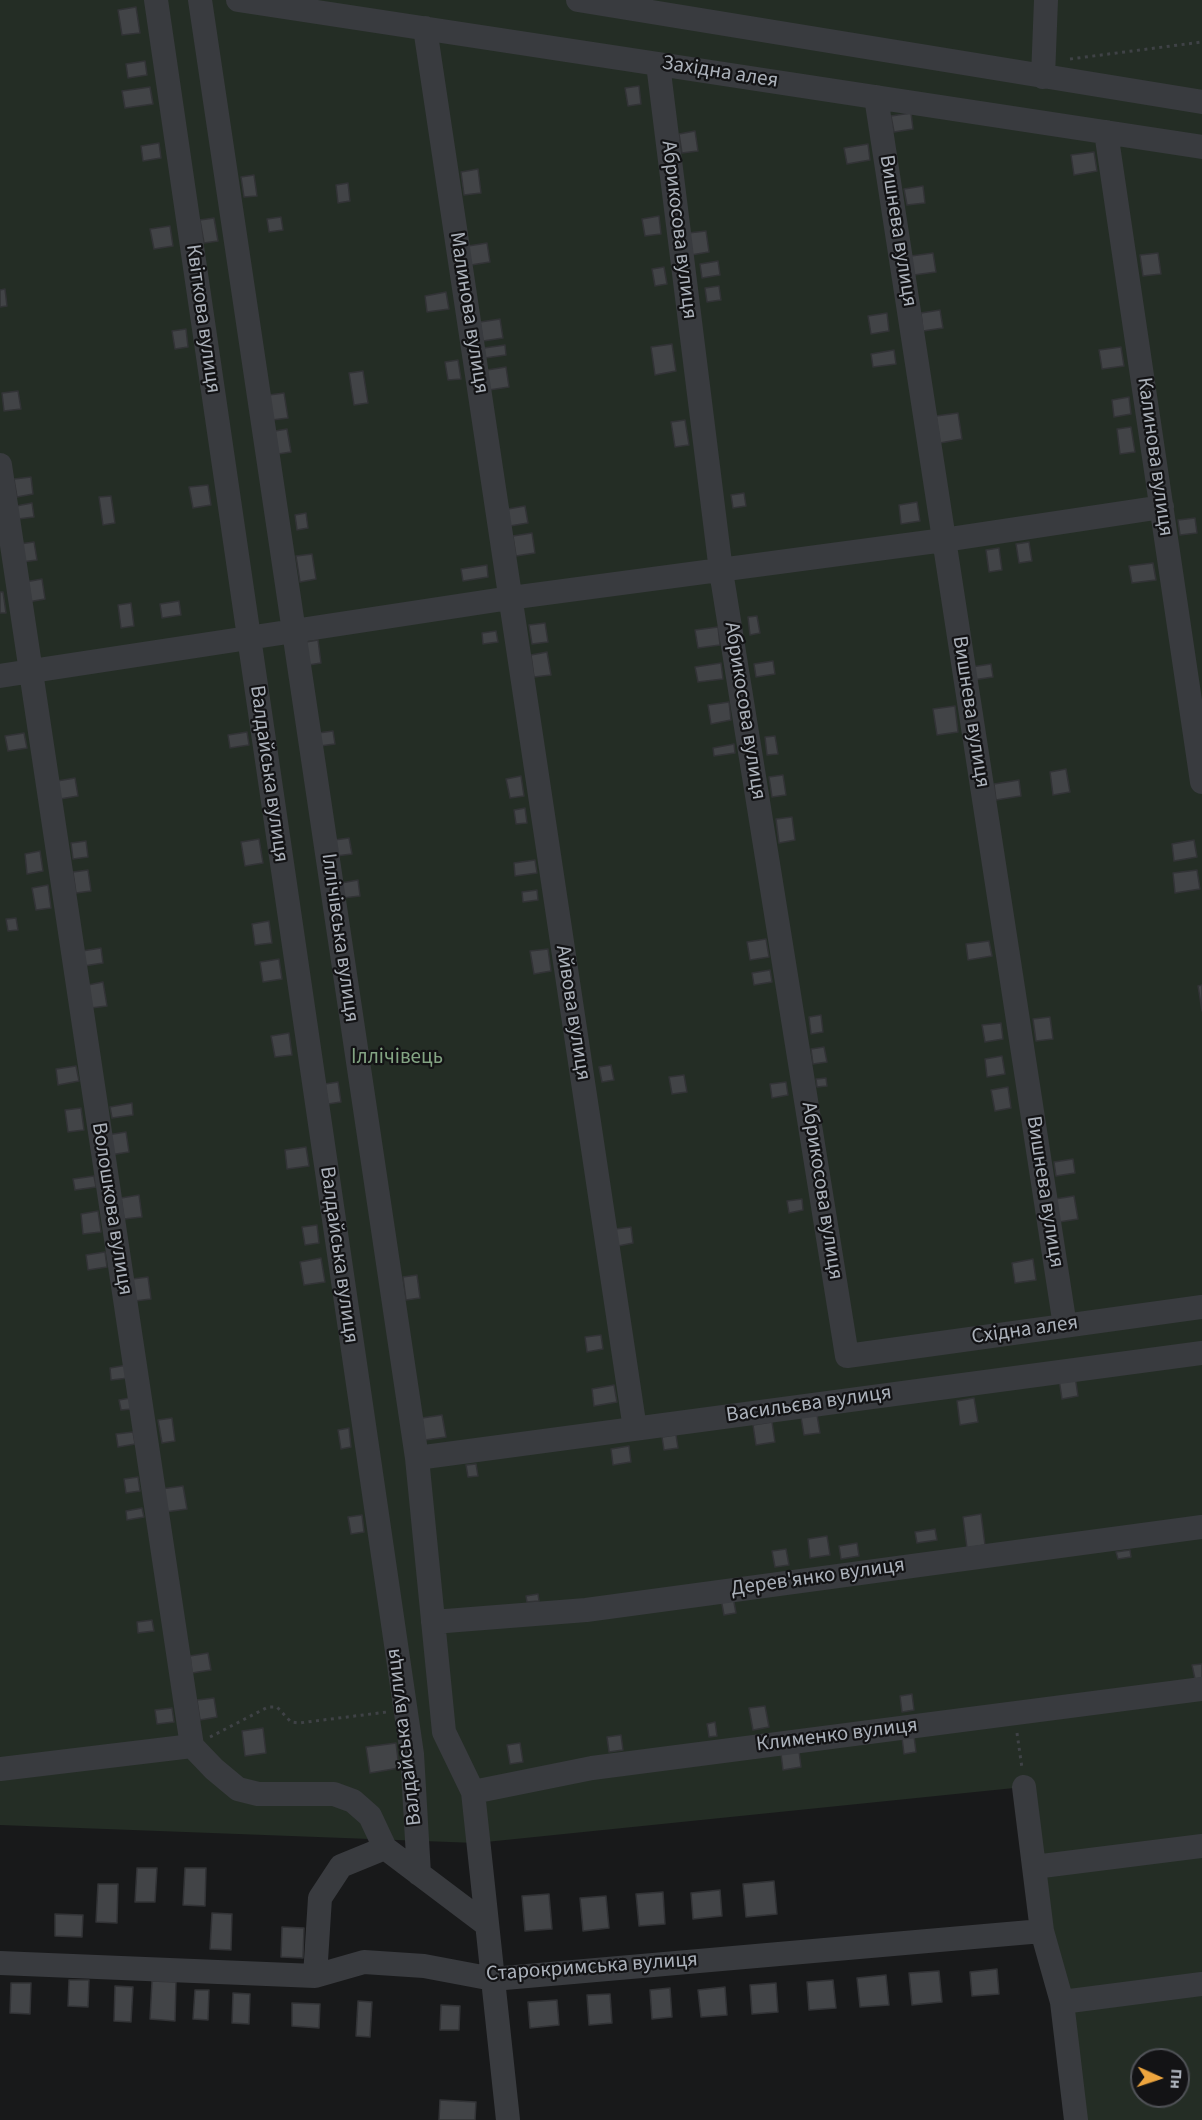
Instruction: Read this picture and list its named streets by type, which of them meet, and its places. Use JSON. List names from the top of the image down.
{
  "streets": {
    "street": [
      "Західна алея",
      "Абрикосова вулиця",
      "Вишнева вулиця",
      "Малинова вулиця",
      "Квіткова вулиця",
      "Калинова вулиця",
      "Валдайська вулиця",
      "Іллічівська вулиця",
      "Айвова вулиця",
      "Волошкова вулиця",
      "Східна алея",
      "Васильєва вулиця",
      "Дерев'янко вулиця",
      "Клименко вулиця",
      "Старокримська вулиця"
    ]
  },
  "crossings": [
    ["Західна алея", "Абрикосова вулиця"],
    ["Західна алея", "Вишнева вулиця"],
    ["Західна алея", "Малинова вулиця"],
    ["Західна алея", "Калинова вулиця"],
    ["Абрикосова вулиця", "Східна алея"],
    ["Вишнева вулиця", "Східна алея"],
    ["Малинова вулиця", "Айвова вулиця"],
    ["Квіткова вулиця", "Валдайська вулиця"],
    ["Іллічівська вулиця", "Васильєва вулиця"],
    ["Іллічівська вулиця", "Дерев'янко вулиця"],
    ["Іллічівська вулиця", "Клименко вулиця"],
    ["Іллічівська вулиця", "Старокримська вулиця"],
    ["Айвова вулиця", "Васильєва вулиця"]
  ],
  "parks": ["Іллічівець"],
  "north": "right"
}
